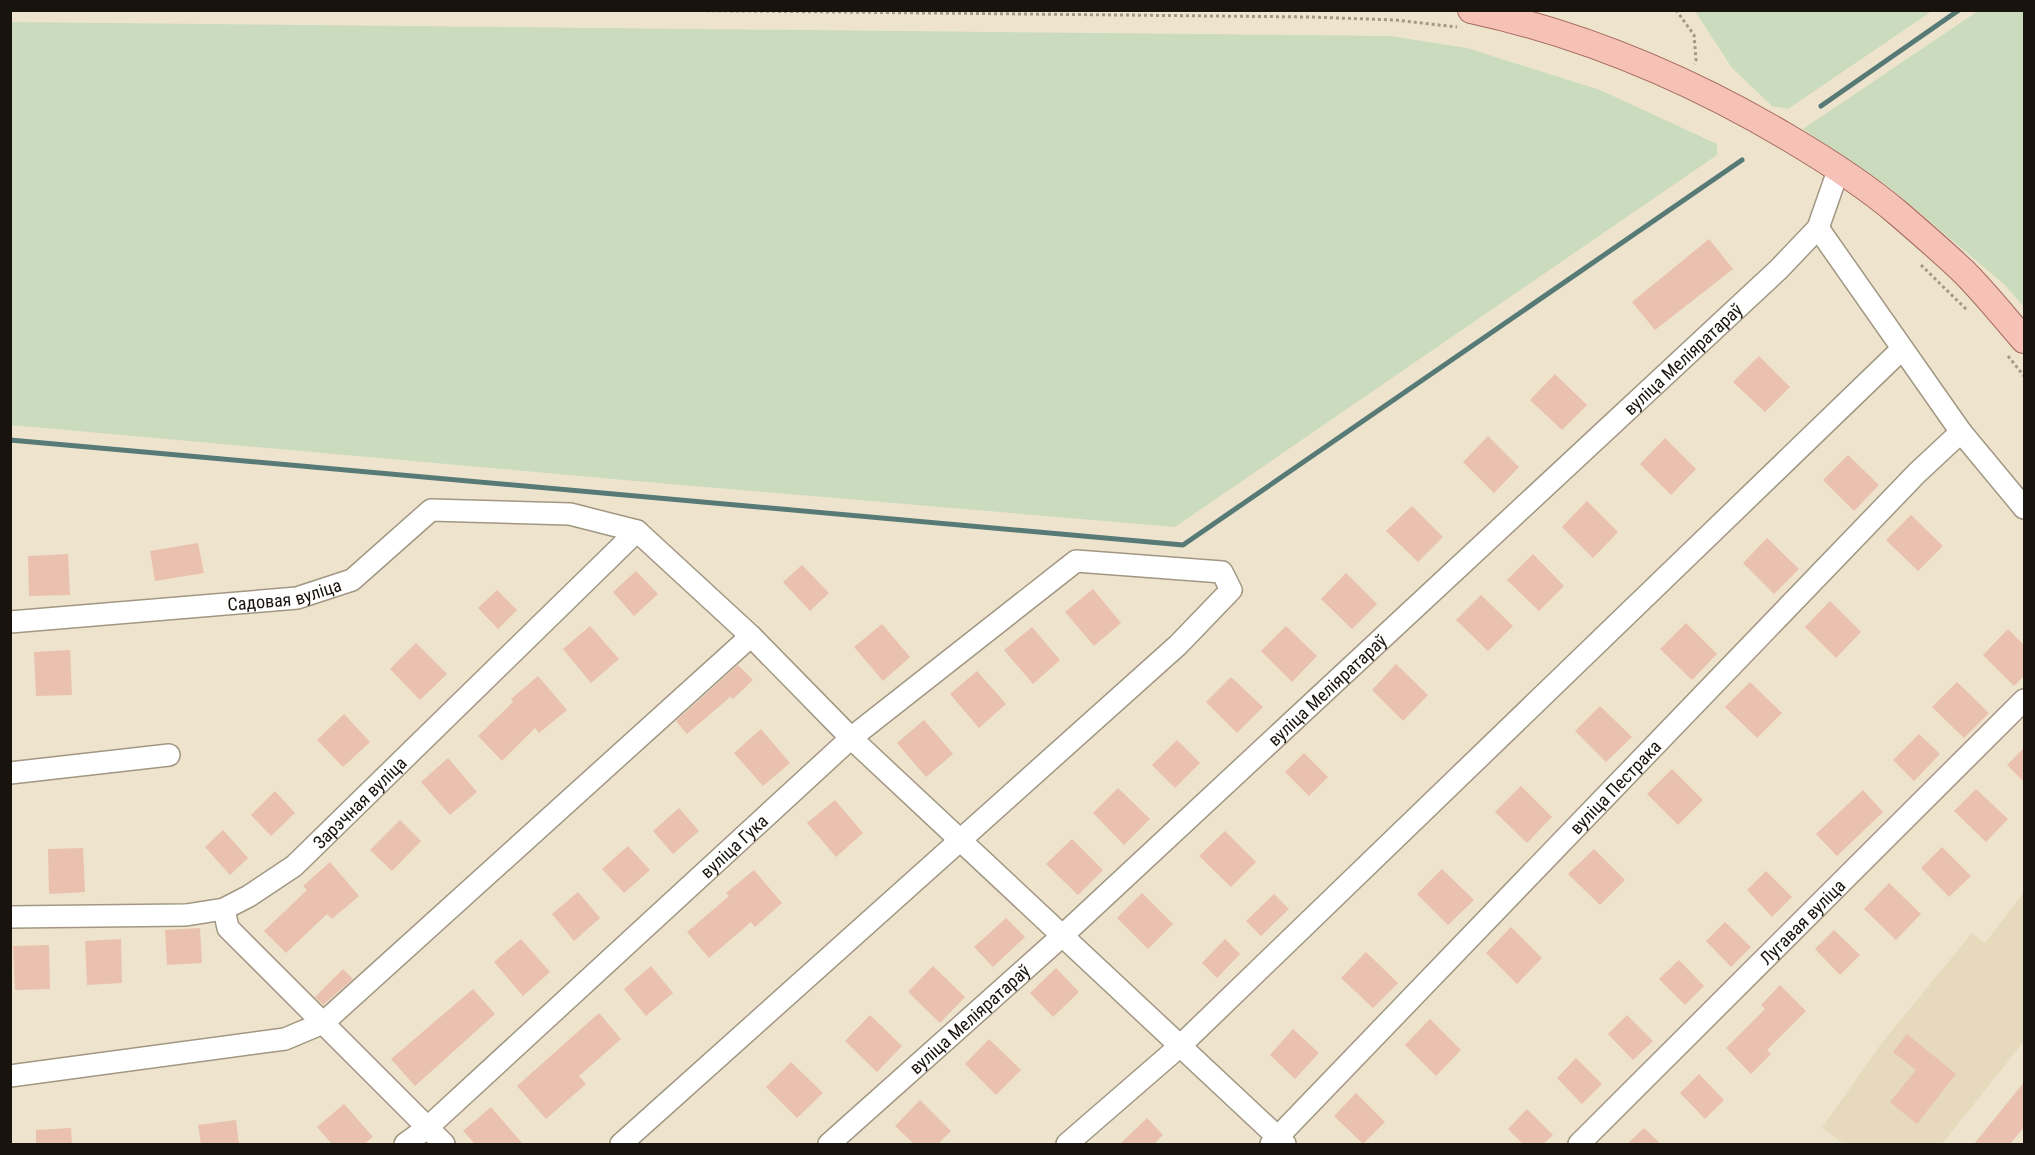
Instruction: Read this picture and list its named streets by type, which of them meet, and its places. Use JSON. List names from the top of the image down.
{
  "streets": {
    "street": [
      "вуліца Меліяратараў",
      "Садовая вуліца",
      "вуліца Пестрака",
      "Зарэчная вуліца",
      "вуліца Гука",
      "Лугавая вуліца"
    ]
  },
  "crossings": [
    ["Садовая вуліца", "Зарэчная вуліца"]
  ]
}
